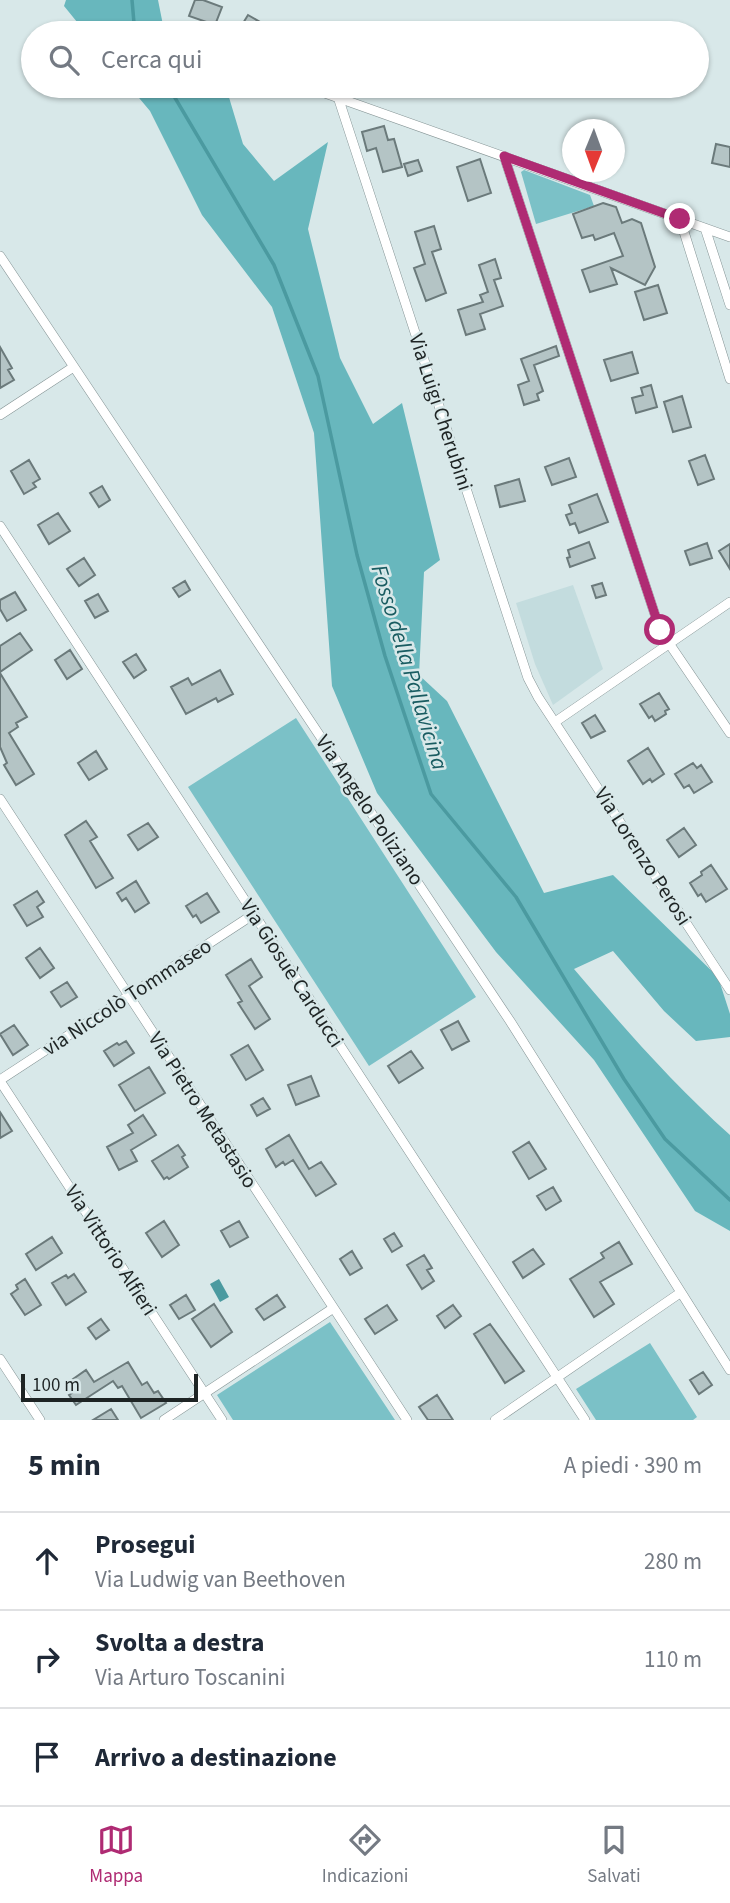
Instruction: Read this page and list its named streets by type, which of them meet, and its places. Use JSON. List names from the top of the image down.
{
  "streets": {
    "street": [
      "Via Luigi Cherubini",
      "Via Angelo Poliziano",
      "Via Lorenzo Perosi",
      "Via Giosuè Carducci",
      "via Niccolò Tommaseo",
      "Via Pietro Metastasio",
      "Via Vittorio Alfieri"
    ]
  },
  "crossings": [
    ["Via Luigi Cherubini", "Via Lorenzo Perosi"],
    ["Via Giosuè Carducci", "via Niccolò Tommaseo"],
    ["via Niccolò Tommaseo", "Via Pietro Metastasio"],
    ["via Niccolò Tommaseo", "Via Vittorio Alfieri"]
  ],
  "water": ["Fosso della Pallavicina"],
  "scale_bar": "100 m",
  "north": "bottom",
  "page": {
    "search": "Cerca qui",
    "scale": "100 m",
    "heading": ["5 min", "A piedi · 390 m"],
    "list": [
      ["Prosegui", "Via Ludwig van Beethoven", "280 m"],
      ["Svolta a destra", "Via Arturo Toscanini", "110 m"],
      "Arrivo a destinazione"
    ],
    "nav": ["Mappa", "Indicazioni", "Salvati"]
  }
}
